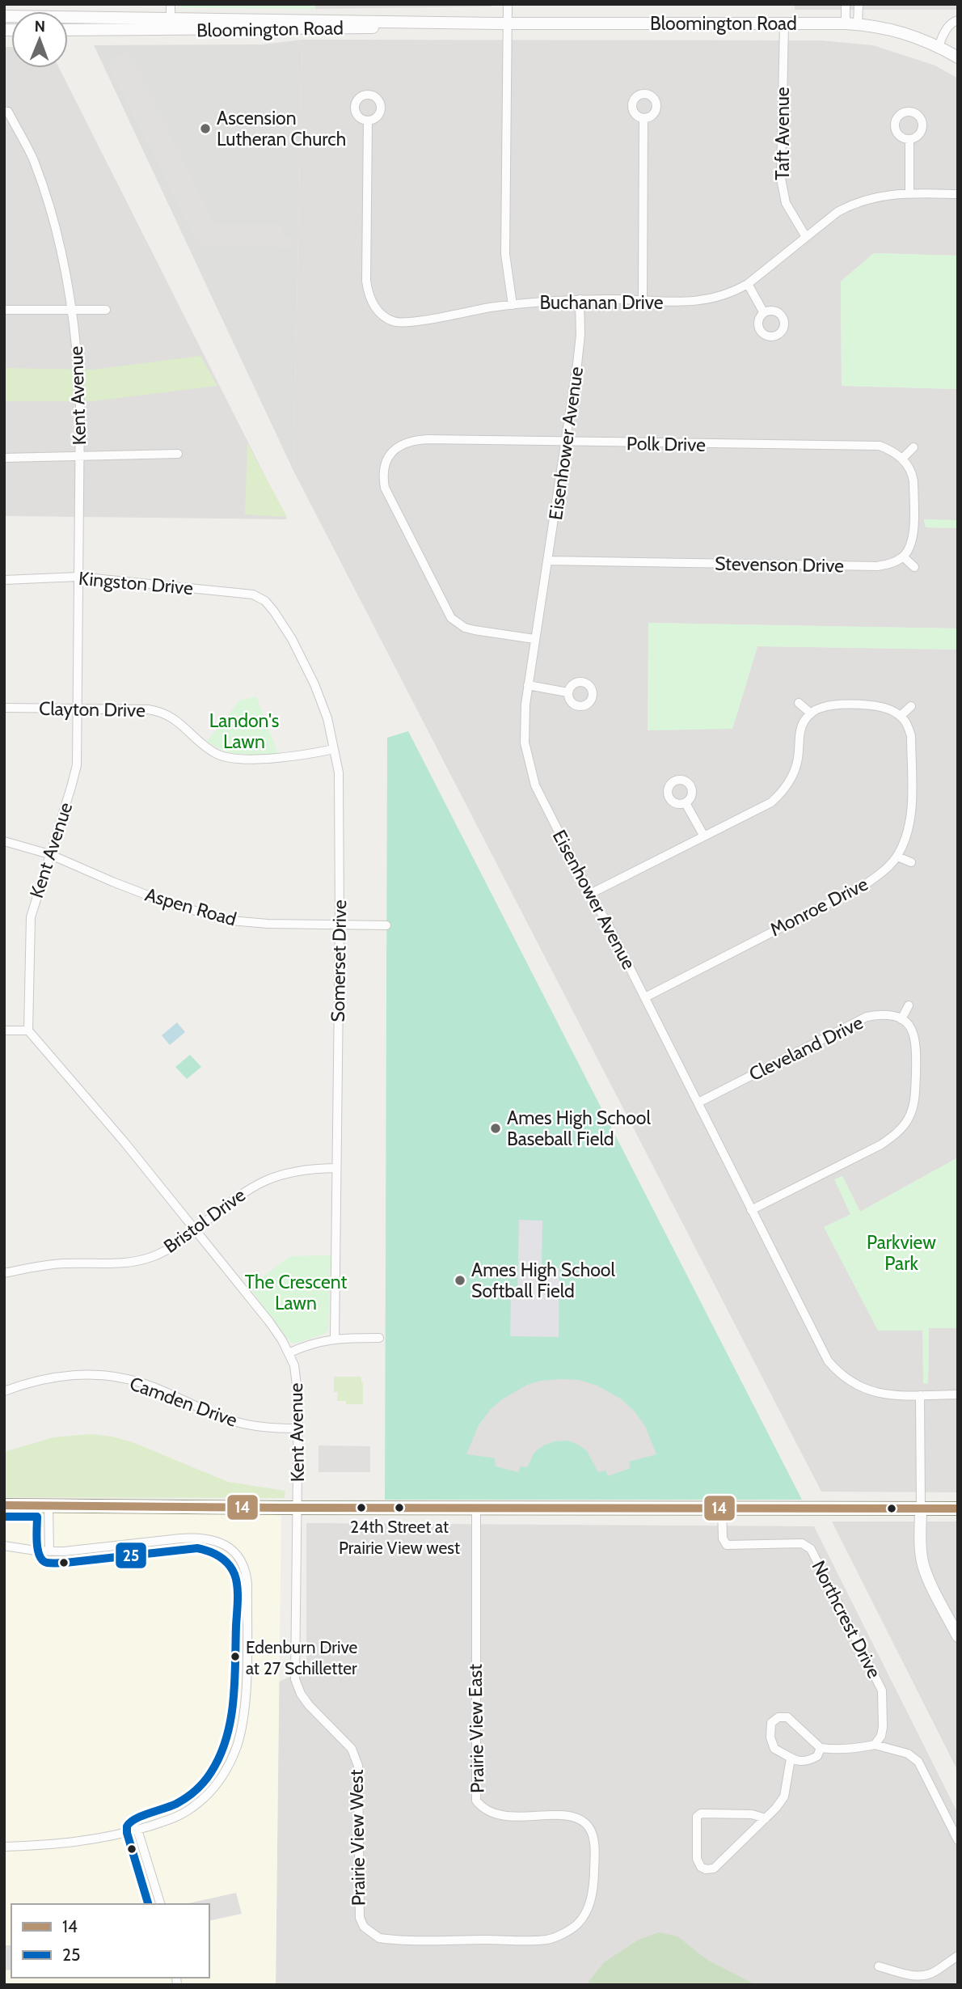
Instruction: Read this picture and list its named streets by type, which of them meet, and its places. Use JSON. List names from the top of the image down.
{
  "streets": {
    "street": [
      "Bloomington Road",
      "Taft Avenue",
      "Buchanan Drive",
      "Kent Avenue",
      "Eisenhower Avenue",
      "Polk Drive",
      "Stevenson Drive",
      "Kingston Drive",
      "Clayton Drive",
      "Aspen Road",
      "Monroe Drive",
      "Somerset Drive",
      "Cleveland Drive",
      "Bristol Drive",
      "Camden Drive",
      "Northcrest Drive",
      "Prairie View East",
      "Prairie View West"
    ]
  },
  "crossings": [
    ["Bloomington Road", "Taft Avenue"],
    ["Taft Avenue", "Buchanan Drive"],
    ["Buchanan Drive", "Eisenhower Avenue"],
    ["Kent Avenue", "Kingston Drive"],
    ["Kent Avenue", "Clayton Drive"],
    ["Kent Avenue", "Aspen Road"],
    ["Kent Avenue", "Bristol Drive"],
    ["Kent Avenue", "Camden Drive"],
    ["Kent Avenue", "Prairie View West"],
    ["Eisenhower Avenue", "Polk Drive"],
    ["Eisenhower Avenue", "Stevenson Drive"],
    ["Eisenhower Avenue", "Monroe Drive"],
    ["Eisenhower Avenue", "Cleveland Drive"],
    ["Kingston Drive", "Somerset Drive"],
    ["Clayton Drive", "Somerset Drive"],
    ["Aspen Road", "Somerset Drive"],
    ["Somerset Drive", "Bristol Drive"],
    ["Prairie View East", "Prairie View West"]
  ],
  "parks": ["Landon's Lawn", "Parkview Park", "The Crescent Lawn"],
  "places": [
    "Ascension Lutheran Church",
    "Ames High School Baseball Field",
    "Ames High School Softball Field",
    "24th Street at Prairie View west",
    "Edenburn Drive at 27 Schilletter"
  ],
  "lines": ["transit line 14", "transit line 25"],
  "legend": ["14", "25"],
  "north": "top"
}
